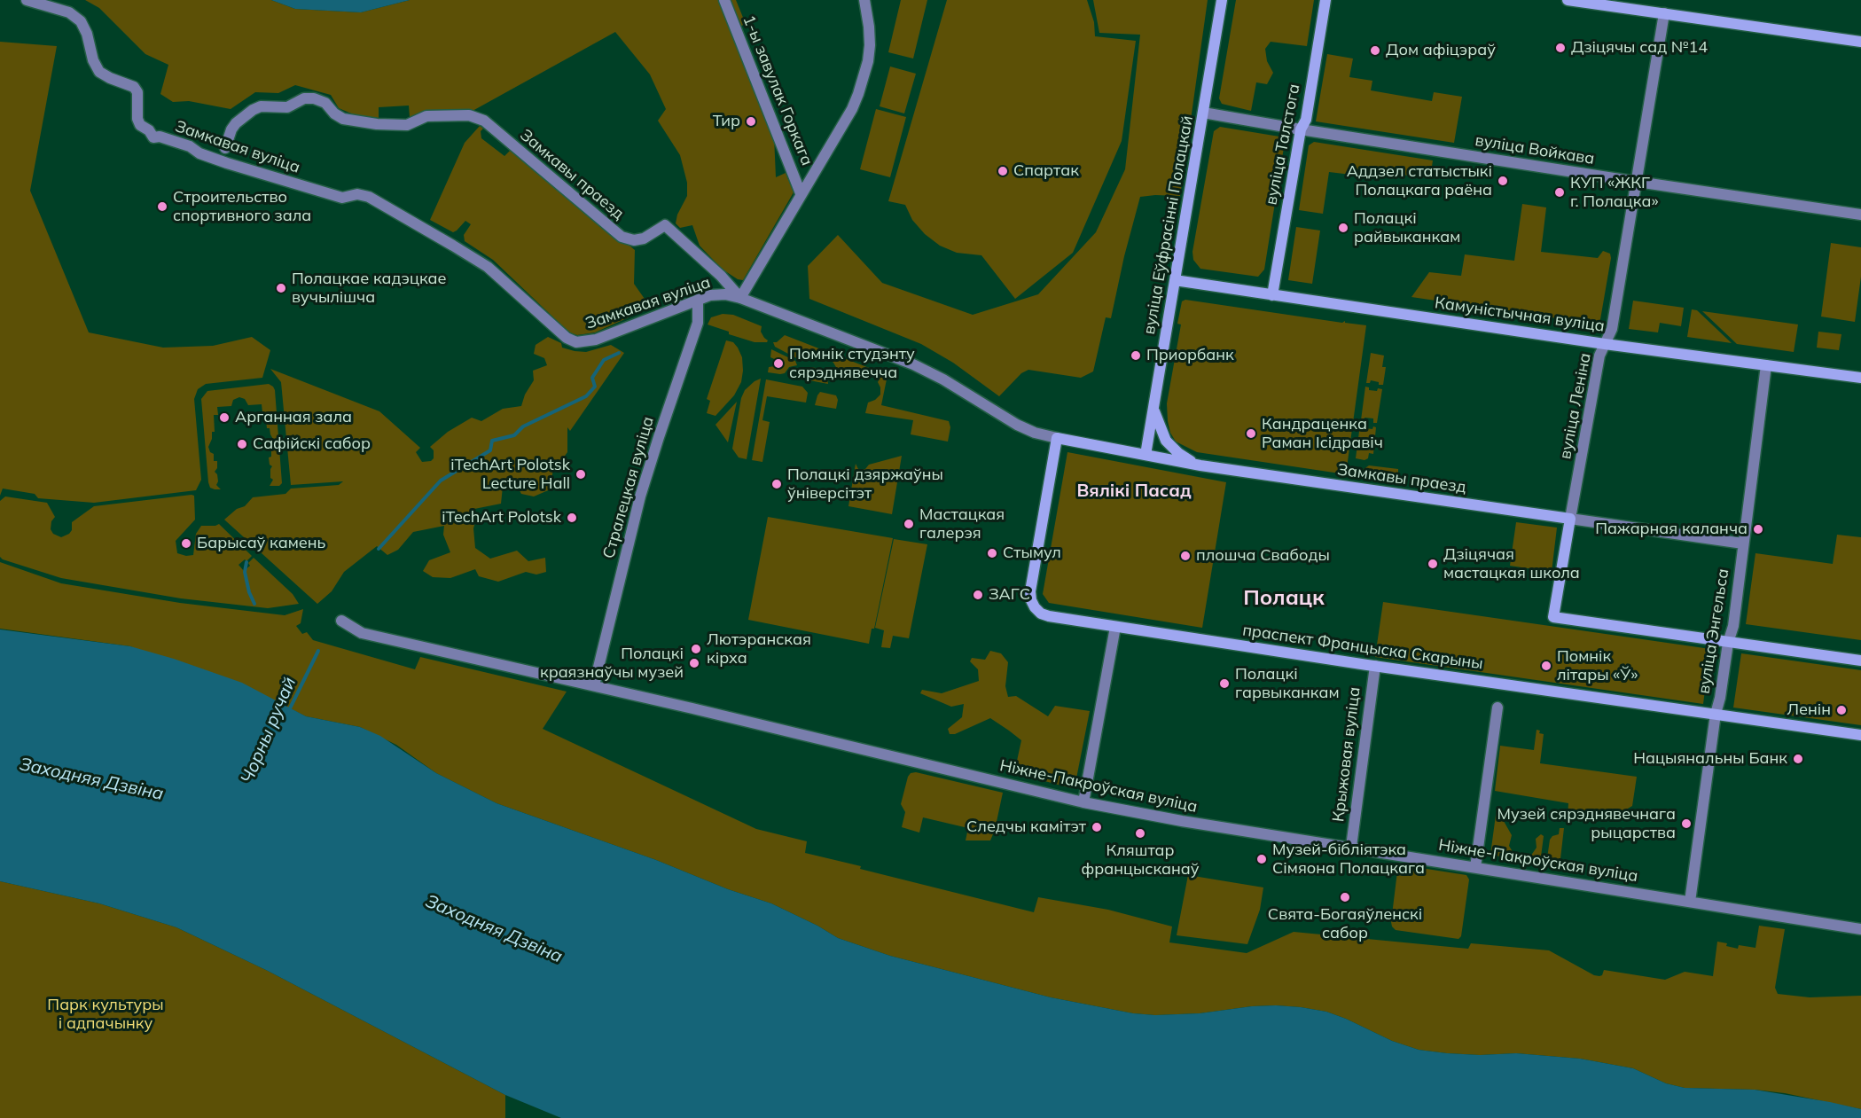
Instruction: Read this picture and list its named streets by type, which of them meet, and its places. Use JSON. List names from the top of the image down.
{
  "streets": {
    "street": [
      "1-ы завулак Горкага",
      "вуліца Талстога",
      "Замкавая вуліца",
      "вуліца Войкава",
      "Замкавы праезд",
      "вуліца Еўфрасінні Полацкай",
      "Камуністычная вуліца",
      "вуліца Леніна",
      "Стралецкая вуліца",
      "вуліца Энгельса",
      "праспект Францыска Скарыны",
      "Крыжовая вуліца",
      "Ніжне-Пакроўская вуліца"
    ]
  },
  "crossings": [
    ["вуліца Талстога", "вуліца Войкава"],
    ["вуліца Талстога", "Камуністычная вуліца"],
    ["Замкавая вуліца", "Замкавы праезд"],
    ["Замкавая вуліца", "Стралецкая вуліца"],
    ["Замкавая вуліца", "праспект Францыска Скарыны"],
    ["вуліца Войкава", "вуліца Еўфрасінні Полацкай"],
    ["вуліца Войкава", "вуліца Леніна"],
    ["Замкавы праезд", "вуліца Еўфрасінні Полацкай"],
    ["Замкавы праезд", "вуліца Леніна"],
    ["Замкавы праезд", "вуліца Энгельса"],
    ["Замкавы праезд", "праспект Францыска Скарыны"],
    ["вуліца Еўфрасінні Полацкай", "Камуністычная вуліца"],
    ["Камуністычная вуліца", "вуліца Леніна"],
    ["Камуністычная вуліца", "вуліца Энгельса"],
    ["вуліца Леніна", "вуліца Энгельса"],
    ["Стралецкая вуліца", "Ніжне-Пакроўская вуліца"],
    ["вуліца Энгельса", "праспект Францыска Скарыны"],
    ["вуліца Энгельса", "Ніжне-Пакроўская вуліца"],
    ["праспект Францыска Скарыны", "Крыжовая вуліца"],
    ["Крыжовая вуліца", "Ніжне-Пакроўская вуліца"]
  ],
  "districts": ["Вялікі Пасад", "Полацк"],
  "water": ["Чорны ручай", "Заходняя Дзвіна"],
  "parks": ["Парк культуры і адпачынку"],
  "places": [
    "Дзіцячы сад №14",
    "Дом афіцэраў",
    "Тир",
    "Спартак",
    "Аддзел статыстыкі Полацкага раёна",
    "КУП «ЖКГ г. Полацка»",
    "Строительство спортивного зала",
    "Полацкі райвыканкам",
    "Полацкае кадэцкае вучылішча",
    "Приорбанк",
    "Помнік студэнту сярэднявечча",
    "Арганная зала",
    "Кандраценка Раман Ісідравіч",
    "Сафійскі сабор",
    "iTechArt Polotsk Lecture Hall",
    "Полацкі дзяржаўны ўніверсітэт",
    "iTechArt Polotsk",
    "Мастацкая галерэя",
    "Пажарная каланча",
    "Барысаў камень",
    "Стымул",
    "плошча Свабоды",
    "Дзіцячая мастацкая школа",
    "ЗАГС",
    "Лютэранская кірха",
    "Полацкі краязнаўчы музей",
    "Помнік літары «Ў»",
    "Полацкі гарвыканкам",
    "Ленін",
    "Нацыянальны Банк",
    "Музей сярэднявечнага рыцарства",
    "Следчы камітэт",
    "Кляштар францысканаў",
    "Музей-бібліятэка Сімяона Полацкага",
    "Свята-Богаяўленскі сабор"
  ]
}
